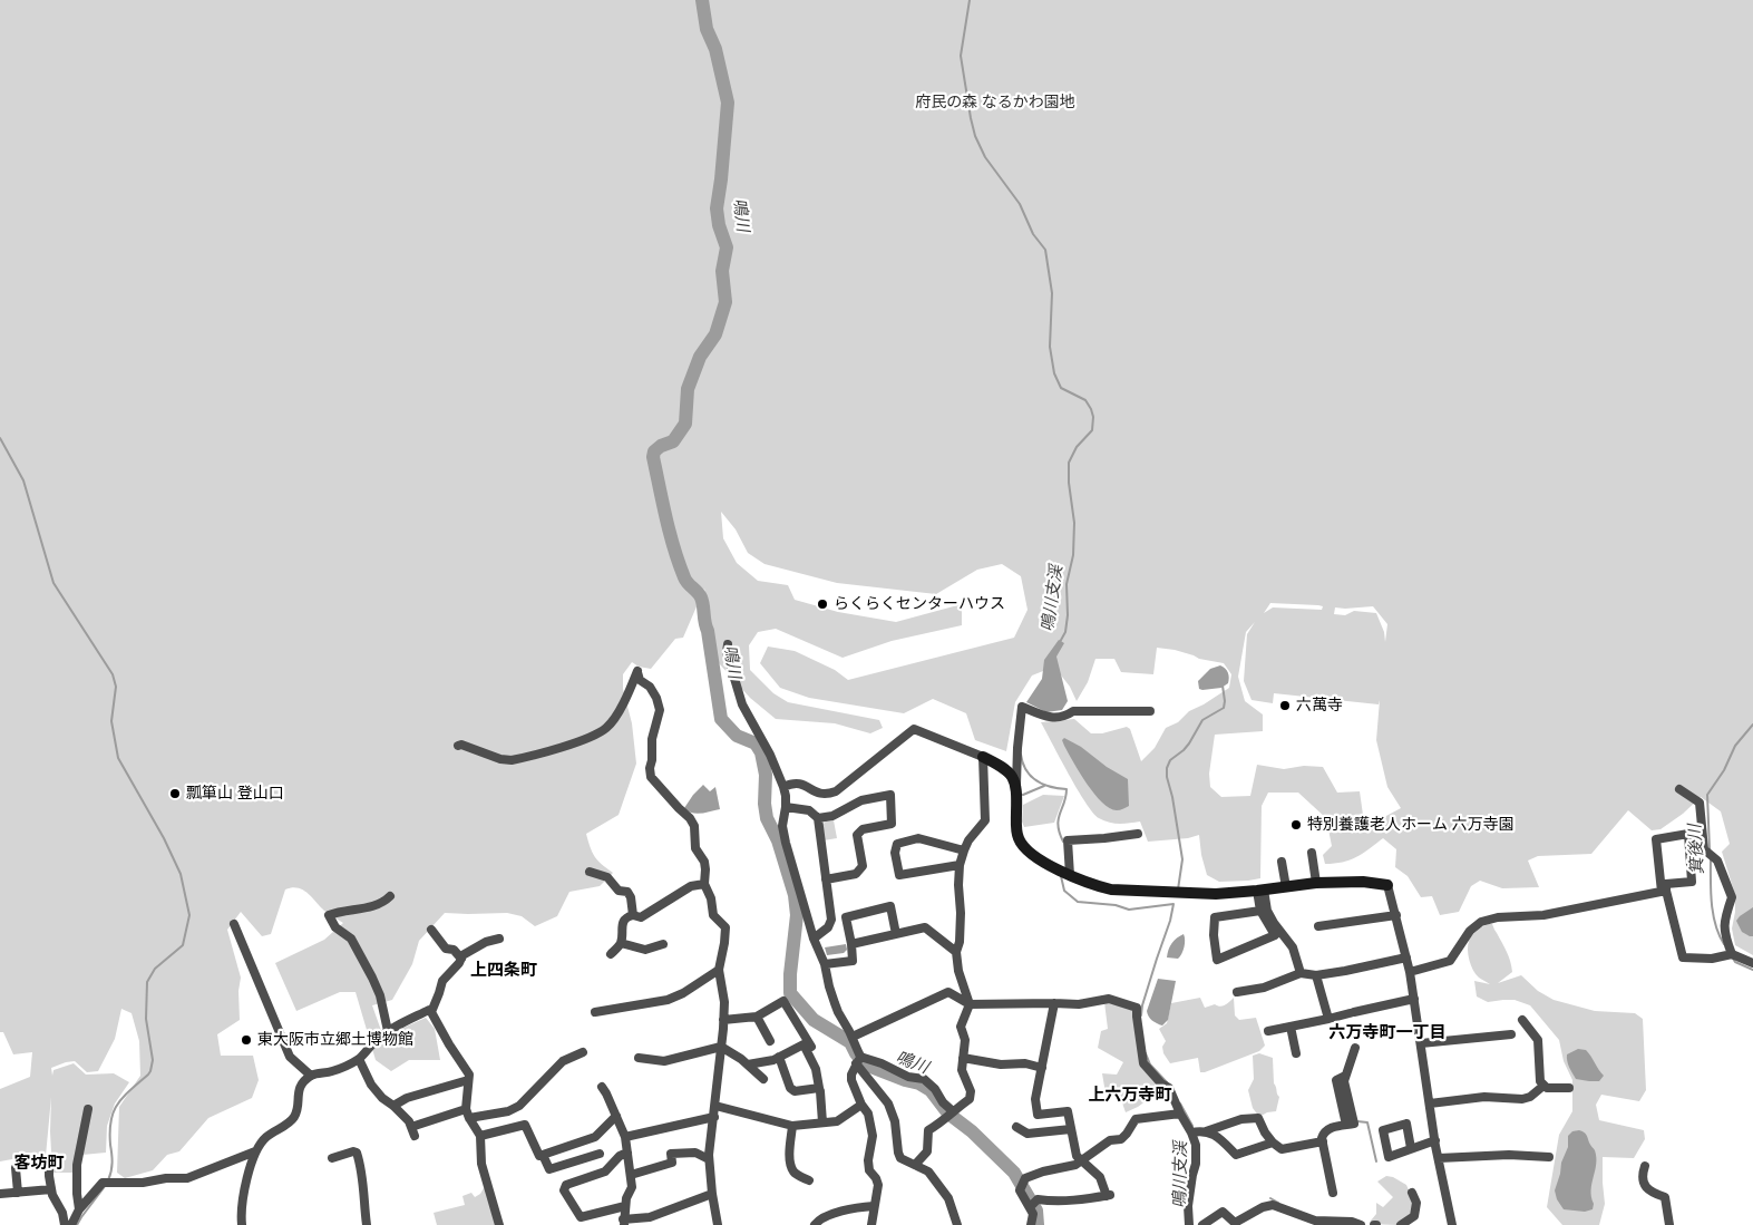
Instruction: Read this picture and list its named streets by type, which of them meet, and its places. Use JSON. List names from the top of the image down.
{
  "districts": [
    "上四条町",
    "六万寺町一丁目",
    "上六万寺町",
    "客坊町"
  ],
  "water": ["鳴川", "鳴川支渓", "箕後川"],
  "parks": ["府民の森 なるかわ園地"],
  "places": [
    "らくらくセンターハウス",
    "六萬寺",
    "瓢箪山 登山口",
    "特別養護老人ホーム 六万寺園",
    "東大阪市立郷土博物館"
  ]
}
